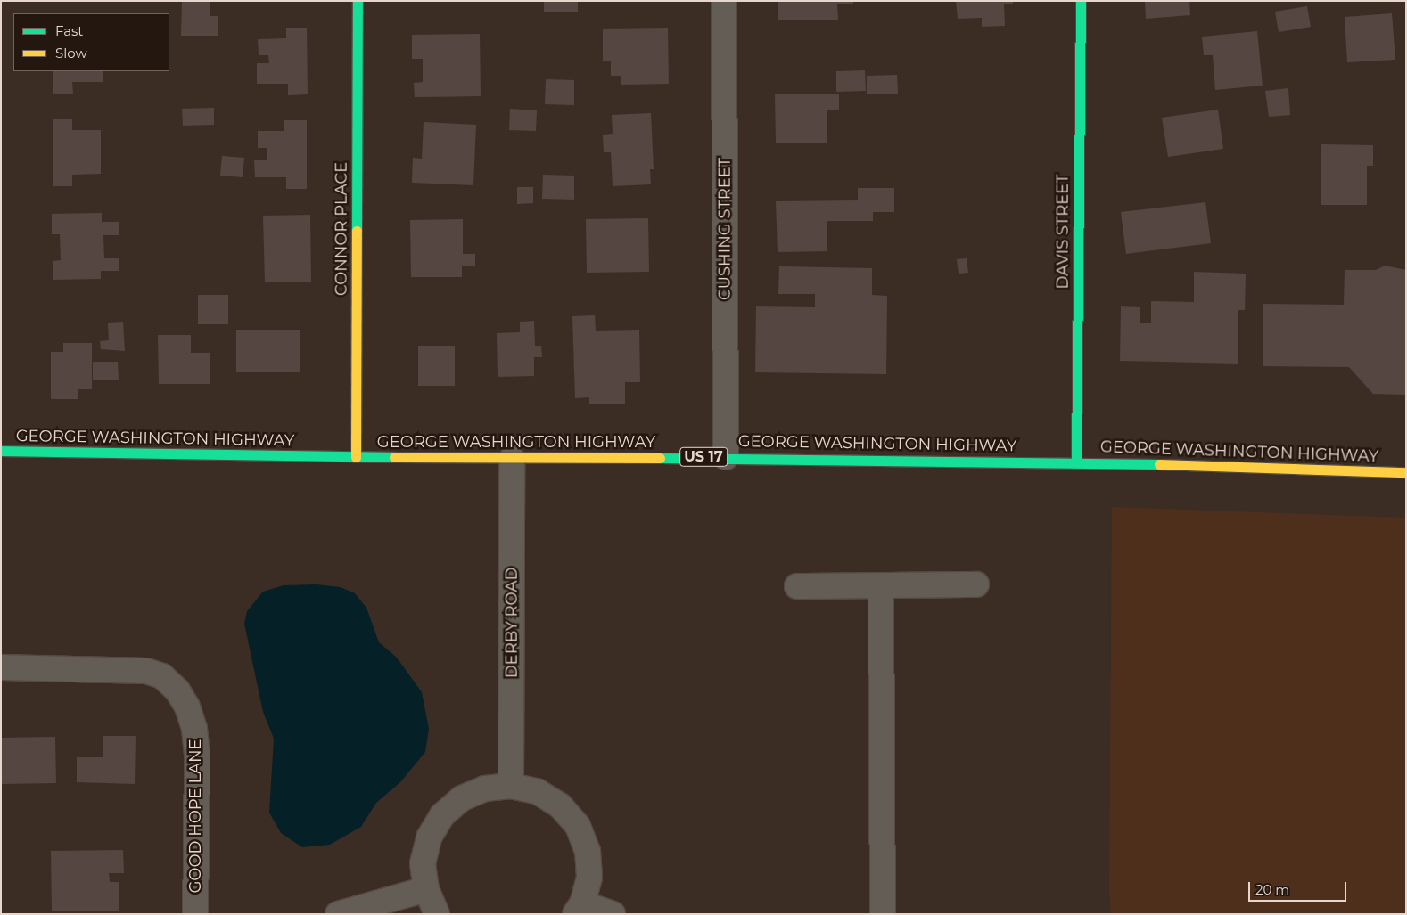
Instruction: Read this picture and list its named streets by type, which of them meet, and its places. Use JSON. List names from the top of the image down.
{
  "streets": {
    "main road": [
      "CONNOR PLACE",
      "DAVIS STREET",
      "GEORGE WASHINGTON HIGHWAY",
      "US 17"
    ],
    "street": ["CUSHING STREET", "DERBY ROAD", "GOOD HOPE LANE"]
  },
  "crossings": [
    ["CONNOR PLACE", "GEORGE WASHINGTON HIGHWAY"],
    ["CUSHING STREET", "GEORGE WASHINGTON HIGHWAY"],
    ["DAVIS STREET", "GEORGE WASHINGTON HIGHWAY"],
    ["GEORGE WASHINGTON HIGHWAY", "DERBY ROAD"]
  ],
  "legend": ["Fast", "Slow"],
  "scale_bar": "20 m"
}
